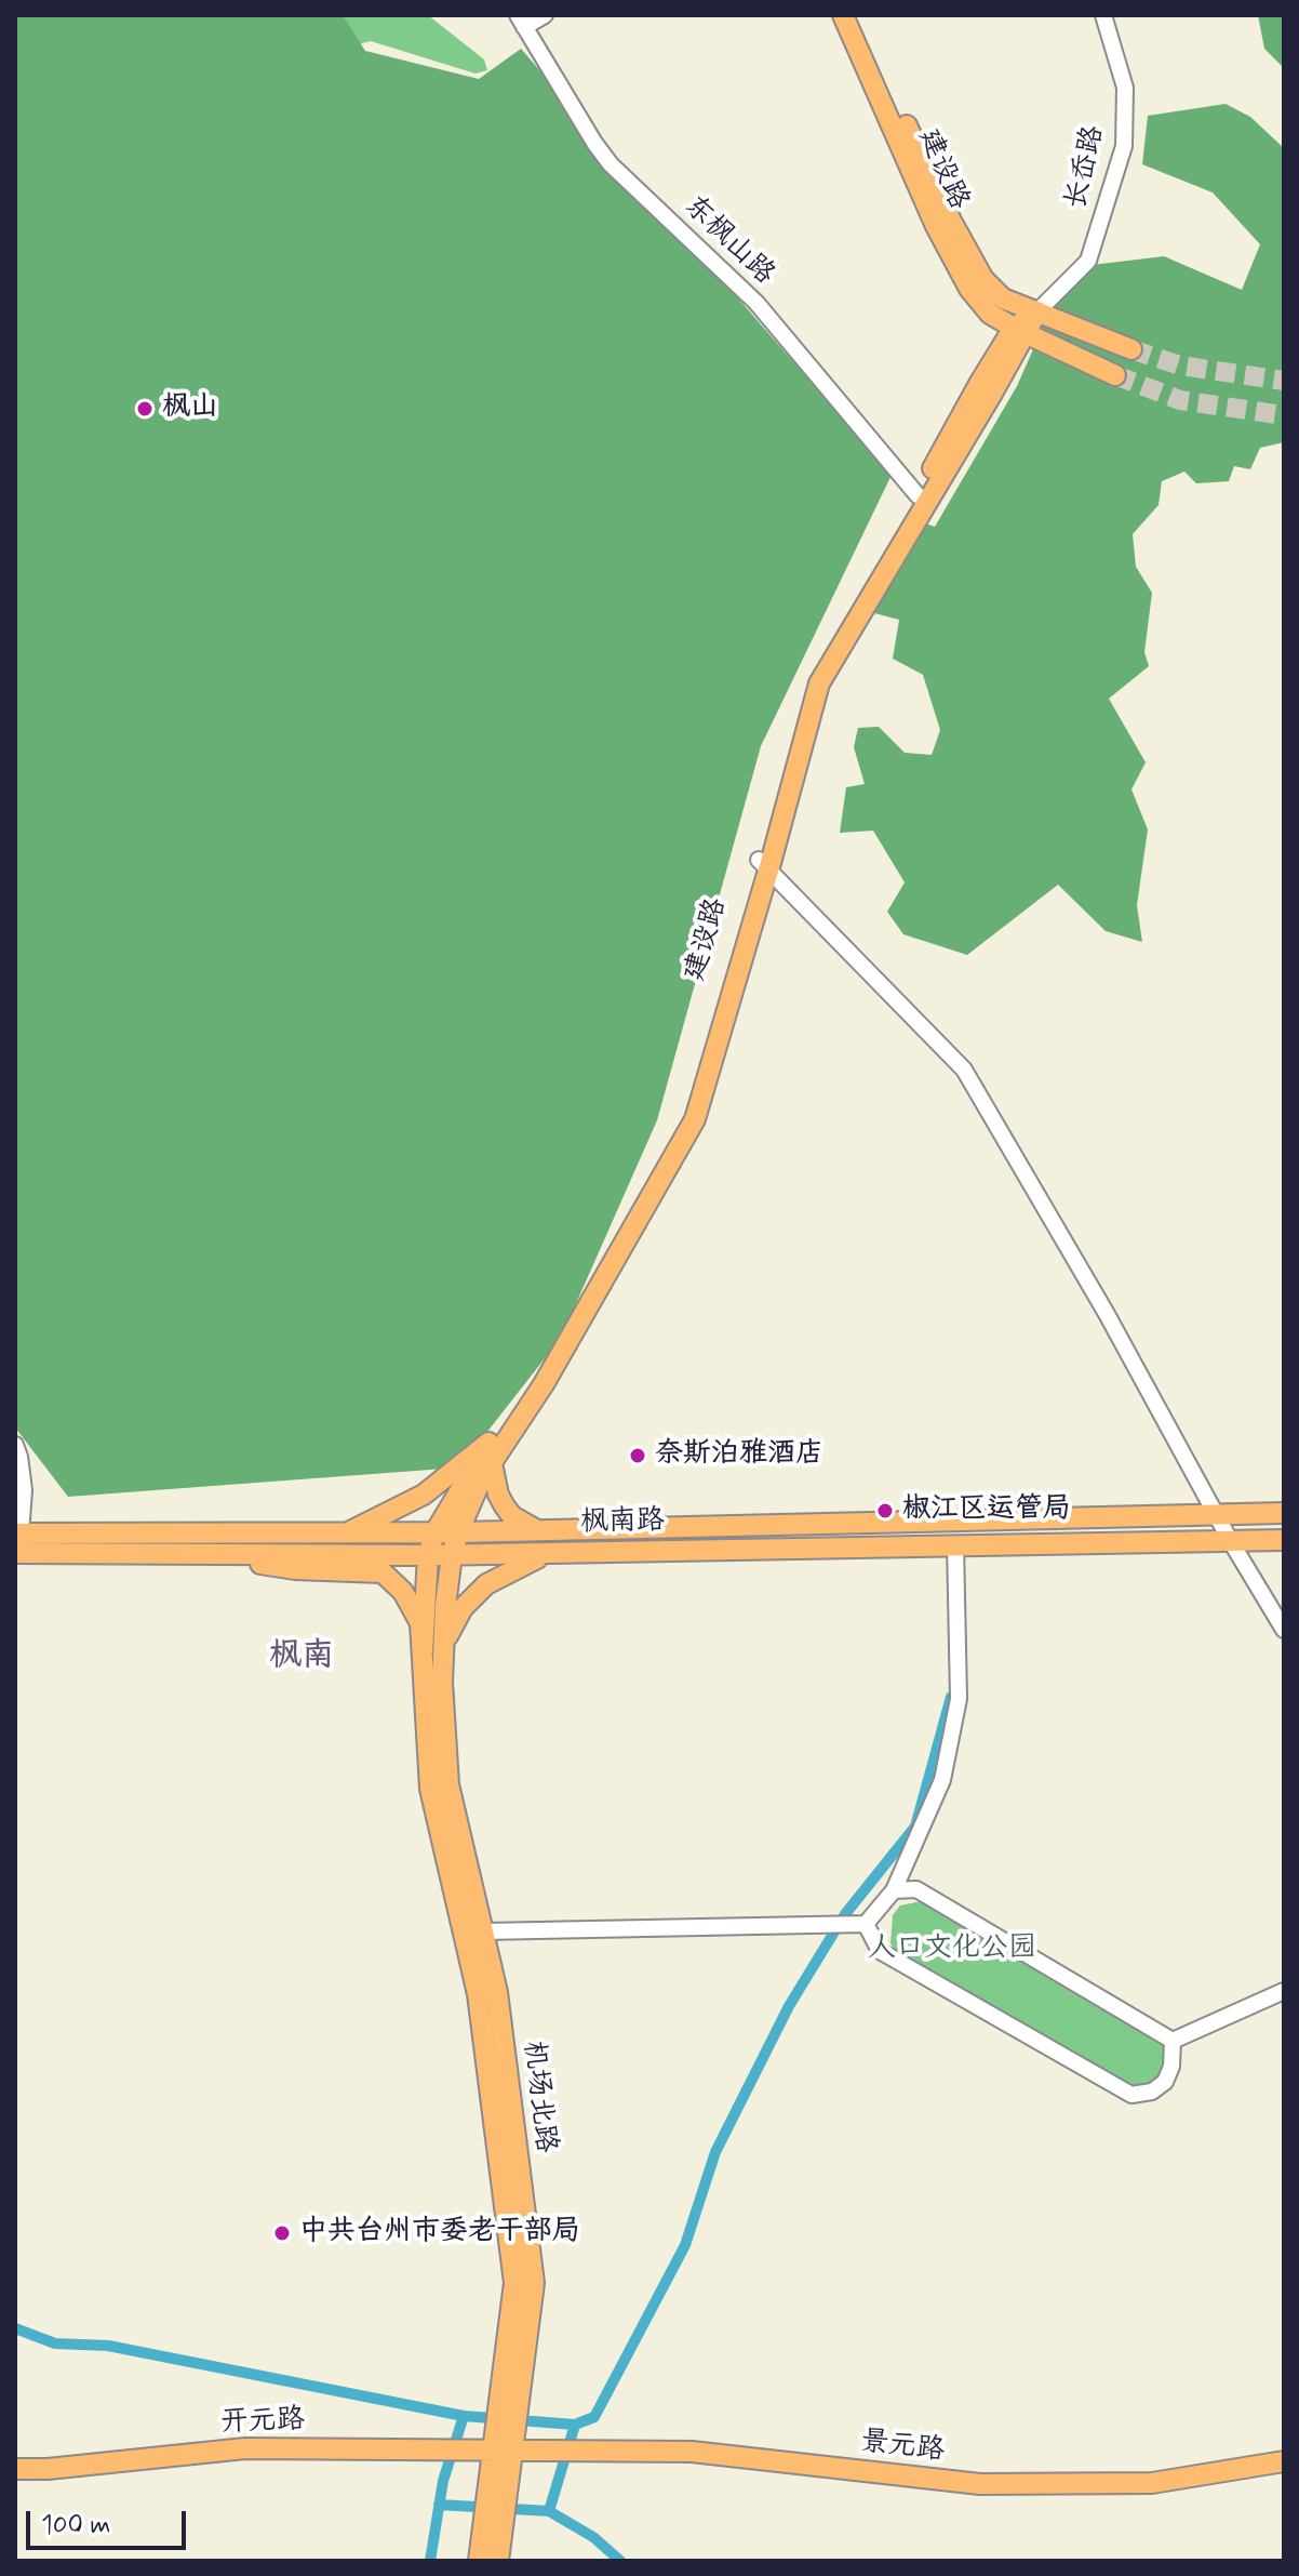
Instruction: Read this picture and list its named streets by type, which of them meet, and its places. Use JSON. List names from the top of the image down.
{
  "streets": {
    "main road": [
      "建设路",
      "枫南路",
      "机场北路",
      "开元路",
      "景元路"
    ],
    "street": ["长岙路", "东枫山路"]
  },
  "crossings": [
    ["长岙路", "建设路"],
    ["建设路", "东枫山路"],
    ["建设路", "枫南路"],
    ["建设路", "机场北路"],
    ["枫南路", "机场北路"],
    ["机场北路", "开元路"],
    ["机场北路", "景元路"],
    ["开元路", "景元路"]
  ],
  "districts": ["枫南"],
  "parks": ["人口文化公园"],
  "places": [
    "枫山",
    "奈斯泊雅酒店",
    "椒江区运管局",
    "中共台州市委老干部局"
  ],
  "scale_bar": "100 m"
}
